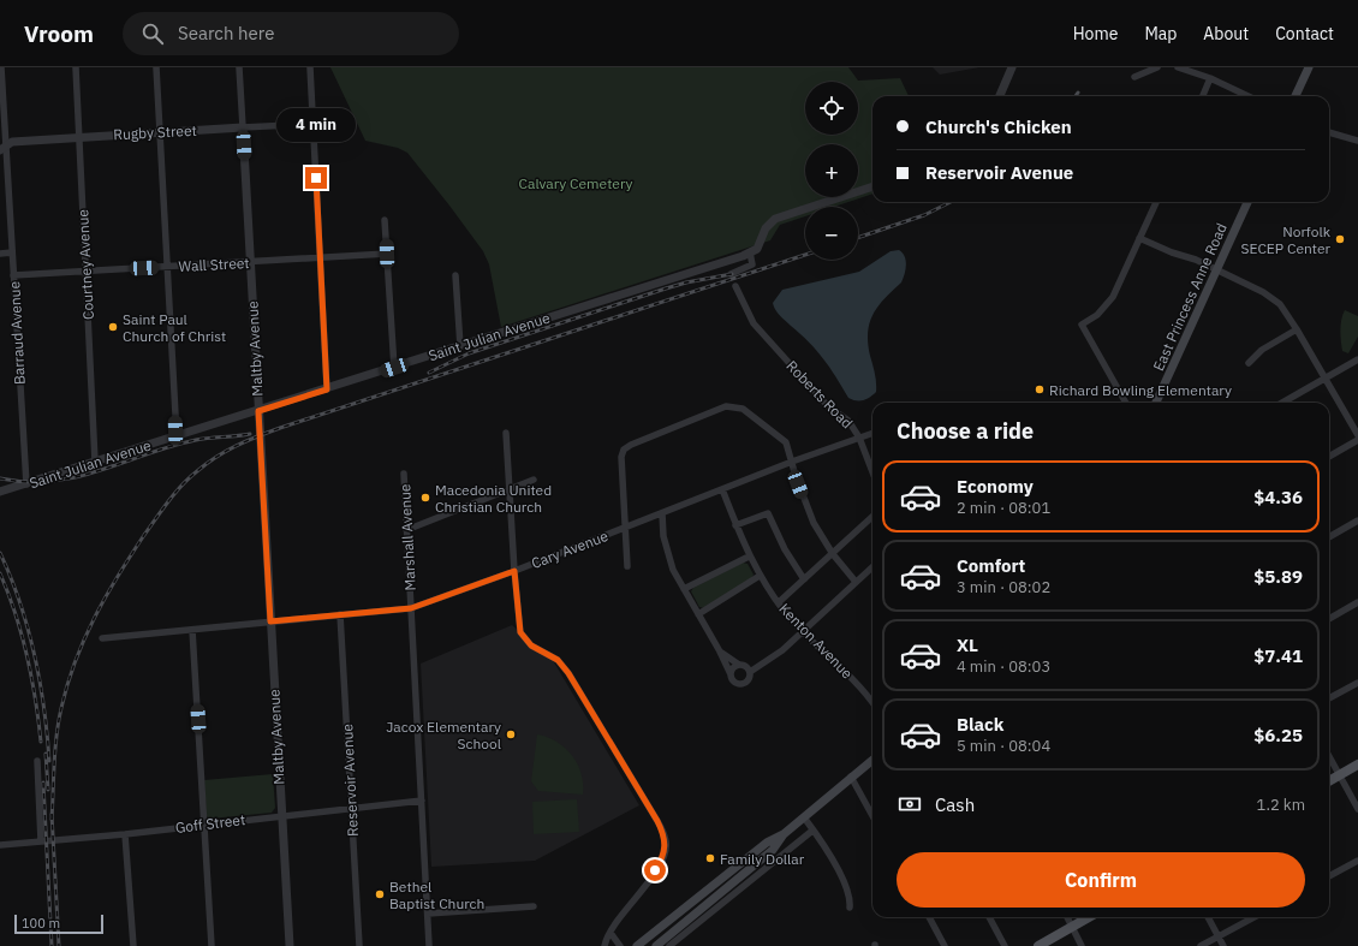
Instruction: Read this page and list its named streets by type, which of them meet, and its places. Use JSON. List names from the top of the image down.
{
  "streets": {
    "main road": ["East Princess Anne Road"],
    "street": [
      "Rugby Street",
      "Courtney Avenue",
      "Wall Street",
      "Barraud Avenue",
      "Saint Julian Avenue",
      "Maltby Avenue",
      "Roberts Road",
      "Marshall Avenue",
      "Cary Avenue",
      "Kenton Avenue",
      "Reservoir Avenue",
      "Goff Street"
    ]
  },
  "crossings": [
    ["Rugby Street", "Courtney Avenue"],
    ["Rugby Street", "Barraud Avenue"],
    ["Rugby Street", "Maltby Avenue"],
    ["Courtney Avenue", "Wall Street"],
    ["Courtney Avenue", "Saint Julian Avenue"],
    ["Wall Street", "Barraud Avenue"],
    ["Wall Street", "Maltby Avenue"],
    ["Barraud Avenue", "Saint Julian Avenue"],
    ["Saint Julian Avenue", "Maltby Avenue"],
    ["Maltby Avenue", "Cary Avenue"],
    ["Maltby Avenue", "Goff Street"],
    ["Roberts Road", "Cary Avenue"],
    ["Marshall Avenue", "Cary Avenue"],
    ["Marshall Avenue", "Goff Street"],
    ["Cary Avenue", "Kenton Avenue"],
    ["Cary Avenue", "Reservoir Avenue"],
    ["Reservoir Avenue", "Goff Street"]
  ],
  "parks": ["Calvary Cemetery"],
  "places": [
    "Norfolk SECEP Center",
    "Saint Paul Church of Christ",
    "Richard Bowling Elementary",
    "Macedonia United Christian Church",
    "Jacox Elementary School",
    "Family Dollar",
    "Bethel Baptist Church"
  ],
  "scale_bar": "100 m",
  "page": {
    "header": "Vroom",
    "search": "Search here",
    "nav": [
      "Home",
      "Map",
      "About",
      "Contact"
    ],
    "map_buttons": ["+", "−"],
    "banner": ["Church's Chicken", "Reservoir Avenue"],
    "bubble": "4 min",
    "heading": "Choose a ride",
    "list": [
      {
        "name": "Economy",
        "note": "2 min · 08:01",
        "value": "$4.36"
      },
      {
        "name": "Comfort",
        "note": "3 min · 08:02",
        "value": "$5.89"
      },
      {
        "name": "XL",
        "note": "4 min · 08:03",
        "value": "$7.41"
      },
      {
        "name": "Black",
        "note": "5 min · 08:04",
        "value": "$6.25"
      }
    ],
    "pay": ["Cash", "1.2 km"],
    "buttons": "Confirm",
    "scale": "100 m"
  }
}
